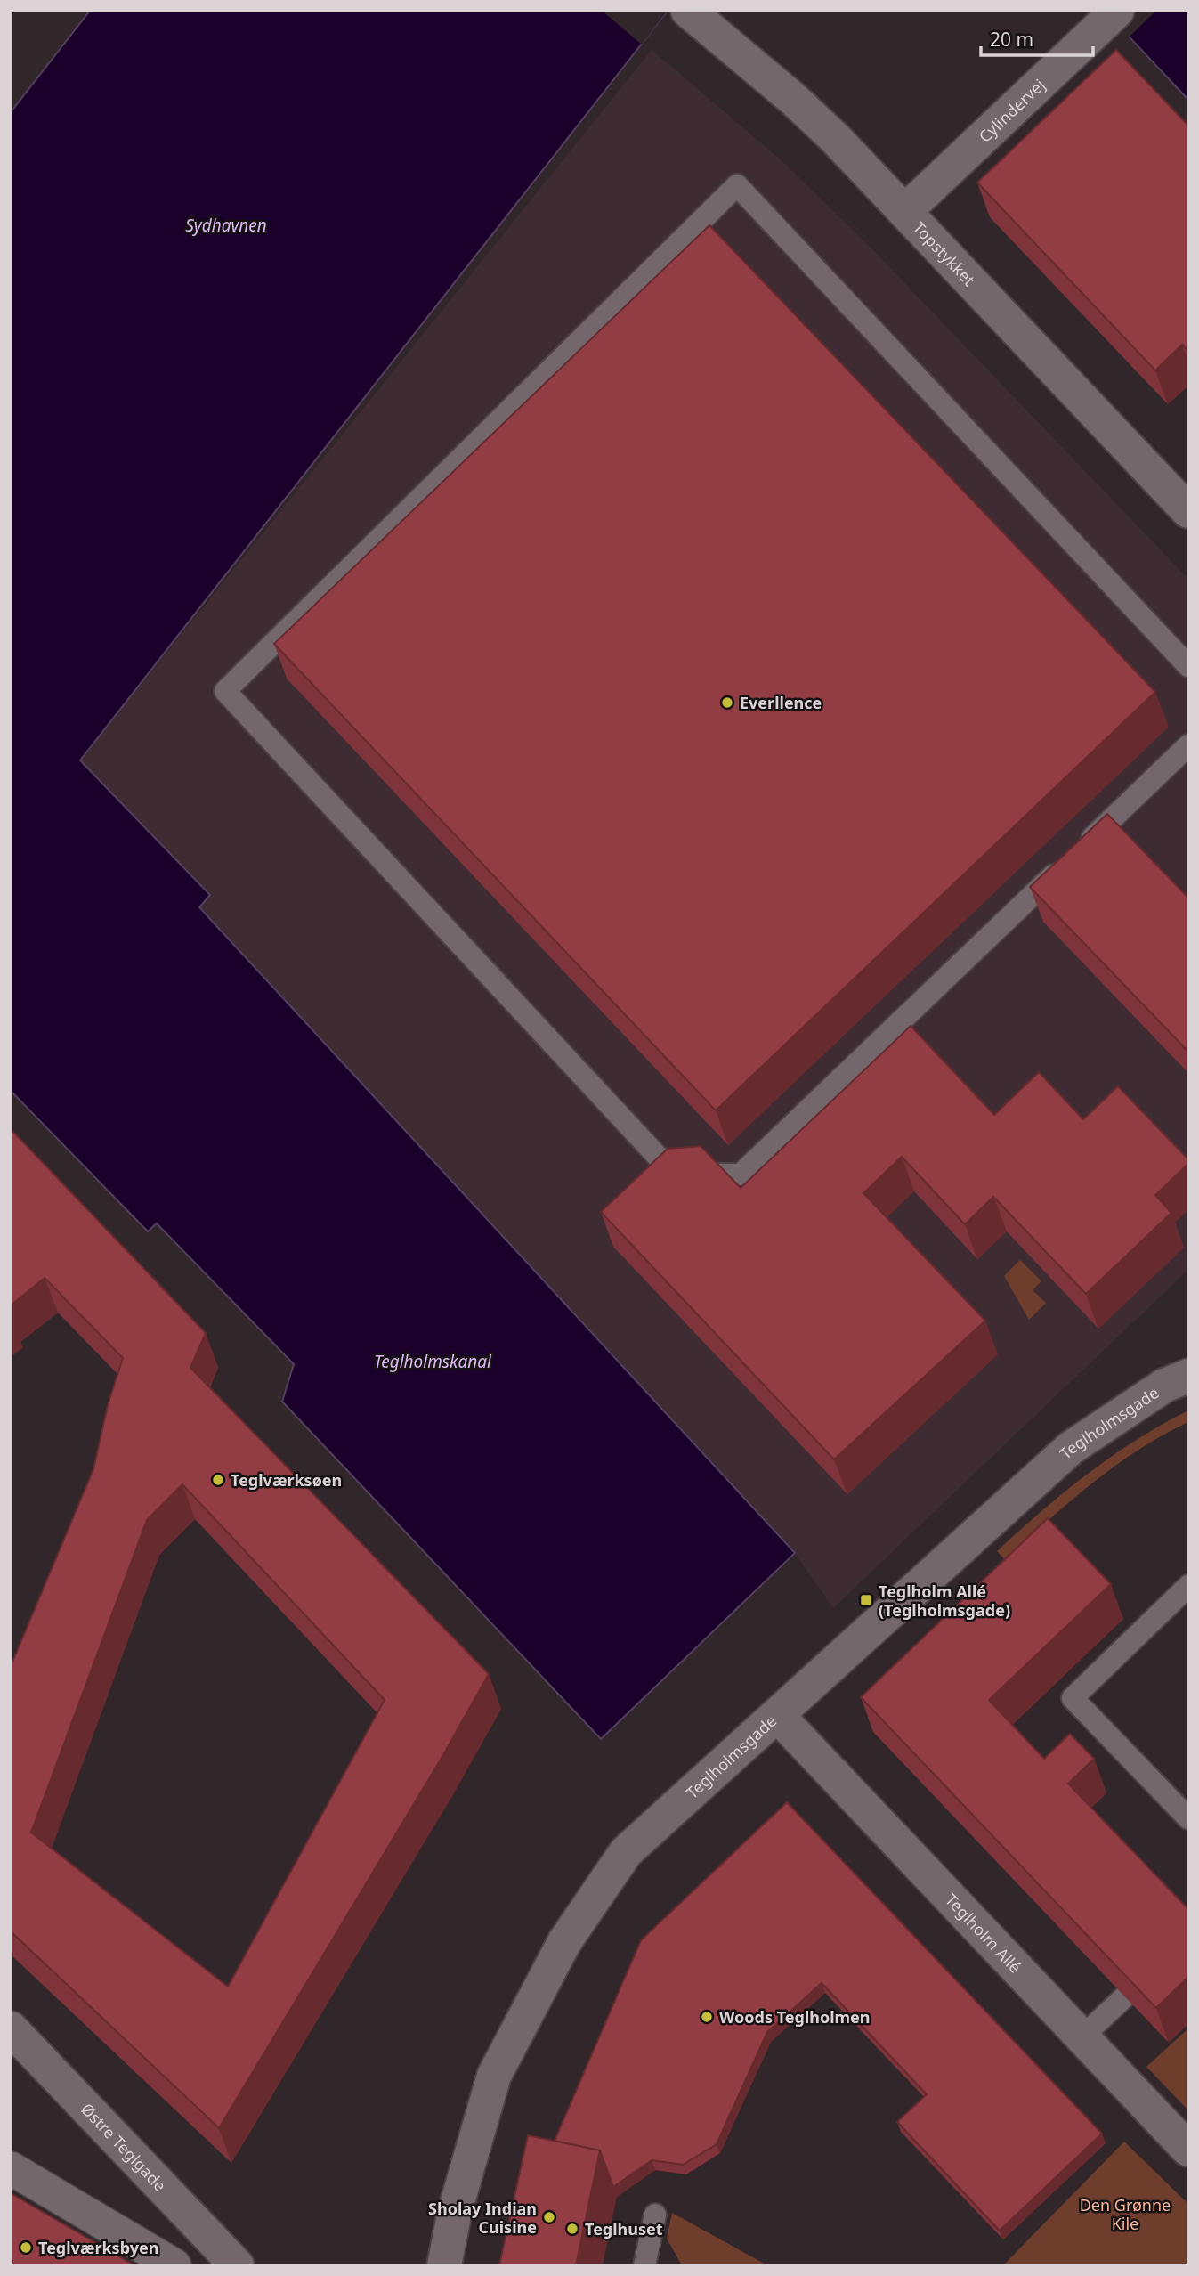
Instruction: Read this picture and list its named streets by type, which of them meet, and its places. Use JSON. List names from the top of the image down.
{
  "streets": {
    "street": [
      "Cylindervej",
      "Topstykket",
      "Teglholmsgade",
      "Teglholm Allé",
      "Østre Teglgade"
    ]
  },
  "crossings": [
    ["Cylindervej", "Topstykket"],
    ["Teglholmsgade", "Teglholm Allé"]
  ],
  "water": ["Sydhavnen", "Teglholmskanal"],
  "parks": ["Den Grønne Kile"],
  "places": {
    "other": [
      "Everllence",
      "Teglværksøen",
      "Woods Teglholmen",
      "Sholay Indian Cuisine",
      "Teglhuset",
      "Teglværksbyen"
    ],
    "transit": ["Teglholm Allé (Teglholmsgade)"]
  },
  "scale_bar": "20 m"
}
